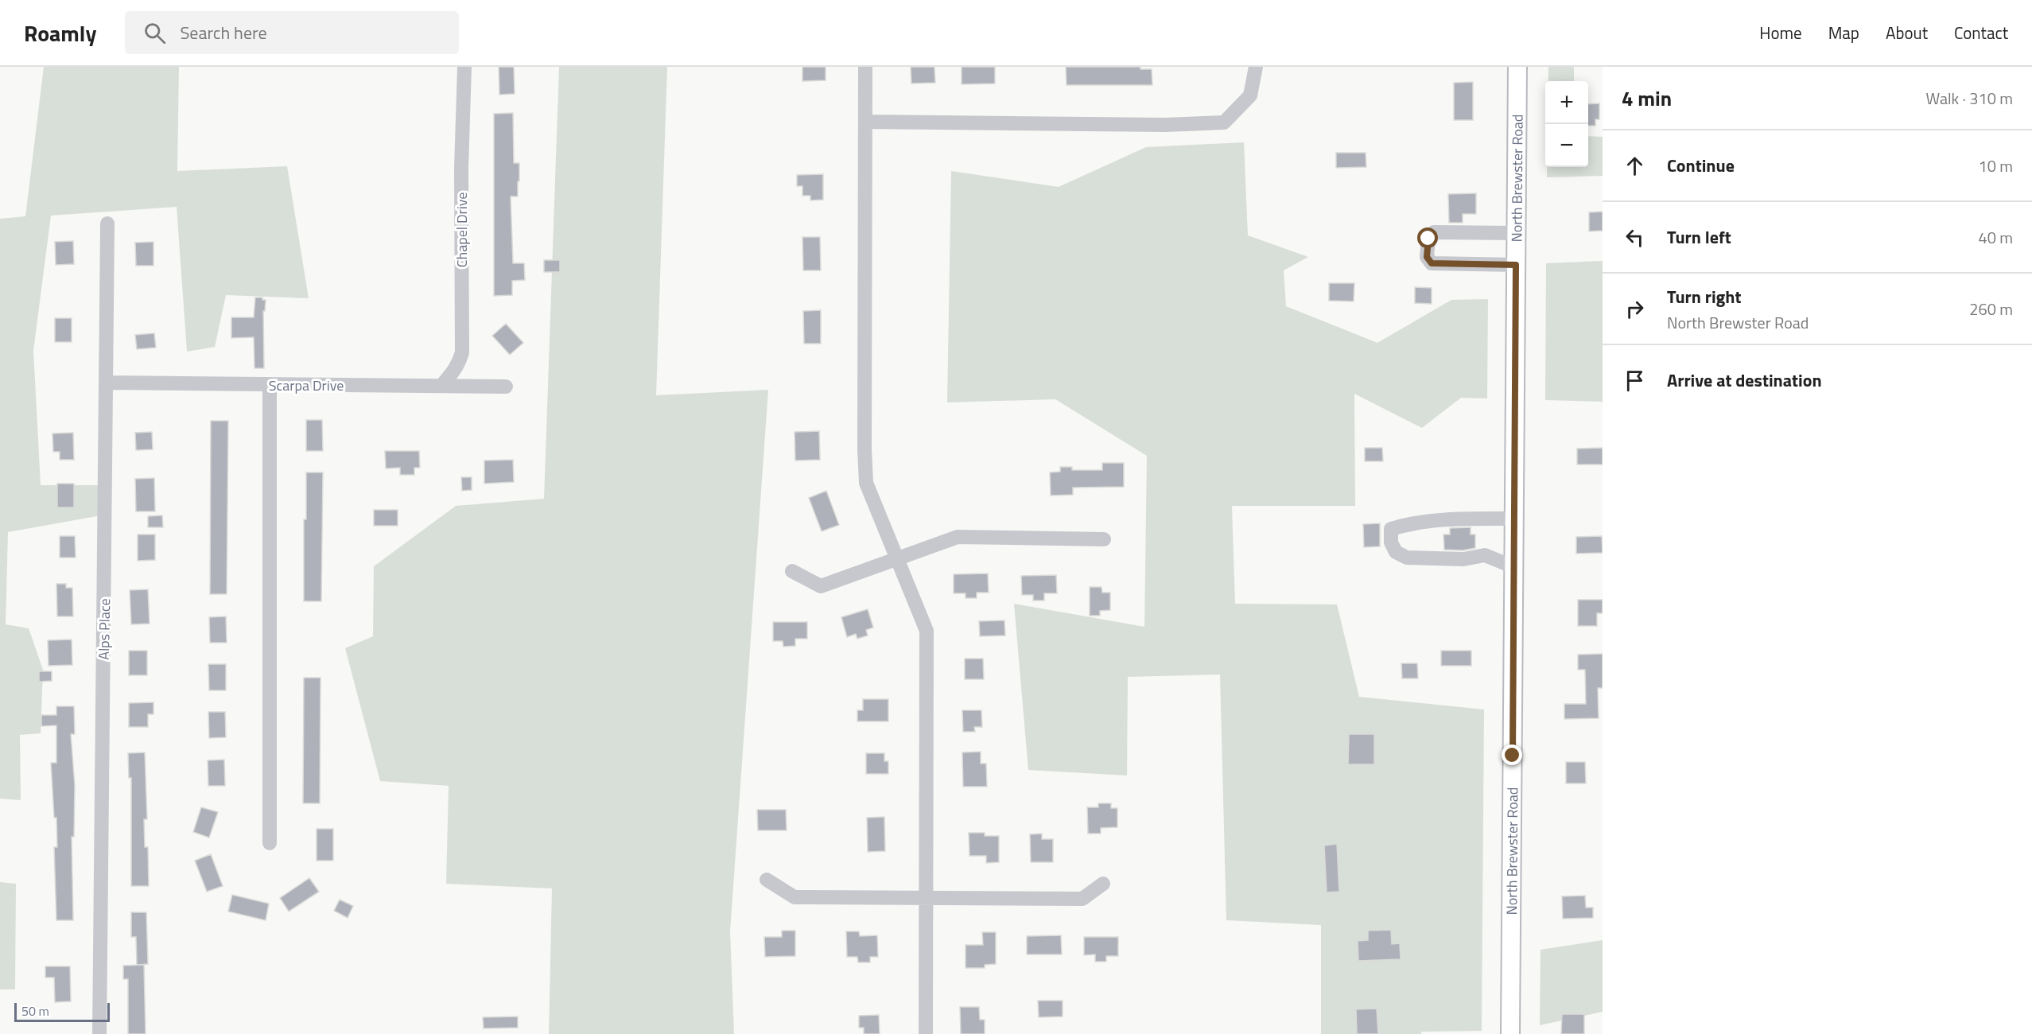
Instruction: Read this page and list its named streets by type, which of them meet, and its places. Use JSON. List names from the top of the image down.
{
  "streets": {
    "main road": ["North Brewster Road"],
    "street": ["Chapel Drive", "Scarpa Drive", "Alps Place"]
  },
  "crossings": [
    ["Chapel Drive", "Scarpa Drive"],
    ["Scarpa Drive", "Alps Place"]
  ],
  "scale_bar": "50 m",
  "page": {
    "header": "Roamly",
    "search": "Search here",
    "nav": [
      "Home",
      "Map",
      "About",
      "Contact"
    ],
    "heading": ["4 min", "Walk · 310 m"],
    "map_buttons": ["+", "−"],
    "list": [
      ["Continue", "10 m"],
      ["Turn left", "40 m"],
      ["Turn right", "North Brewster Road", "260 m"],
      "Arrive at destination"
    ],
    "scale": "50 m"
  }
}
